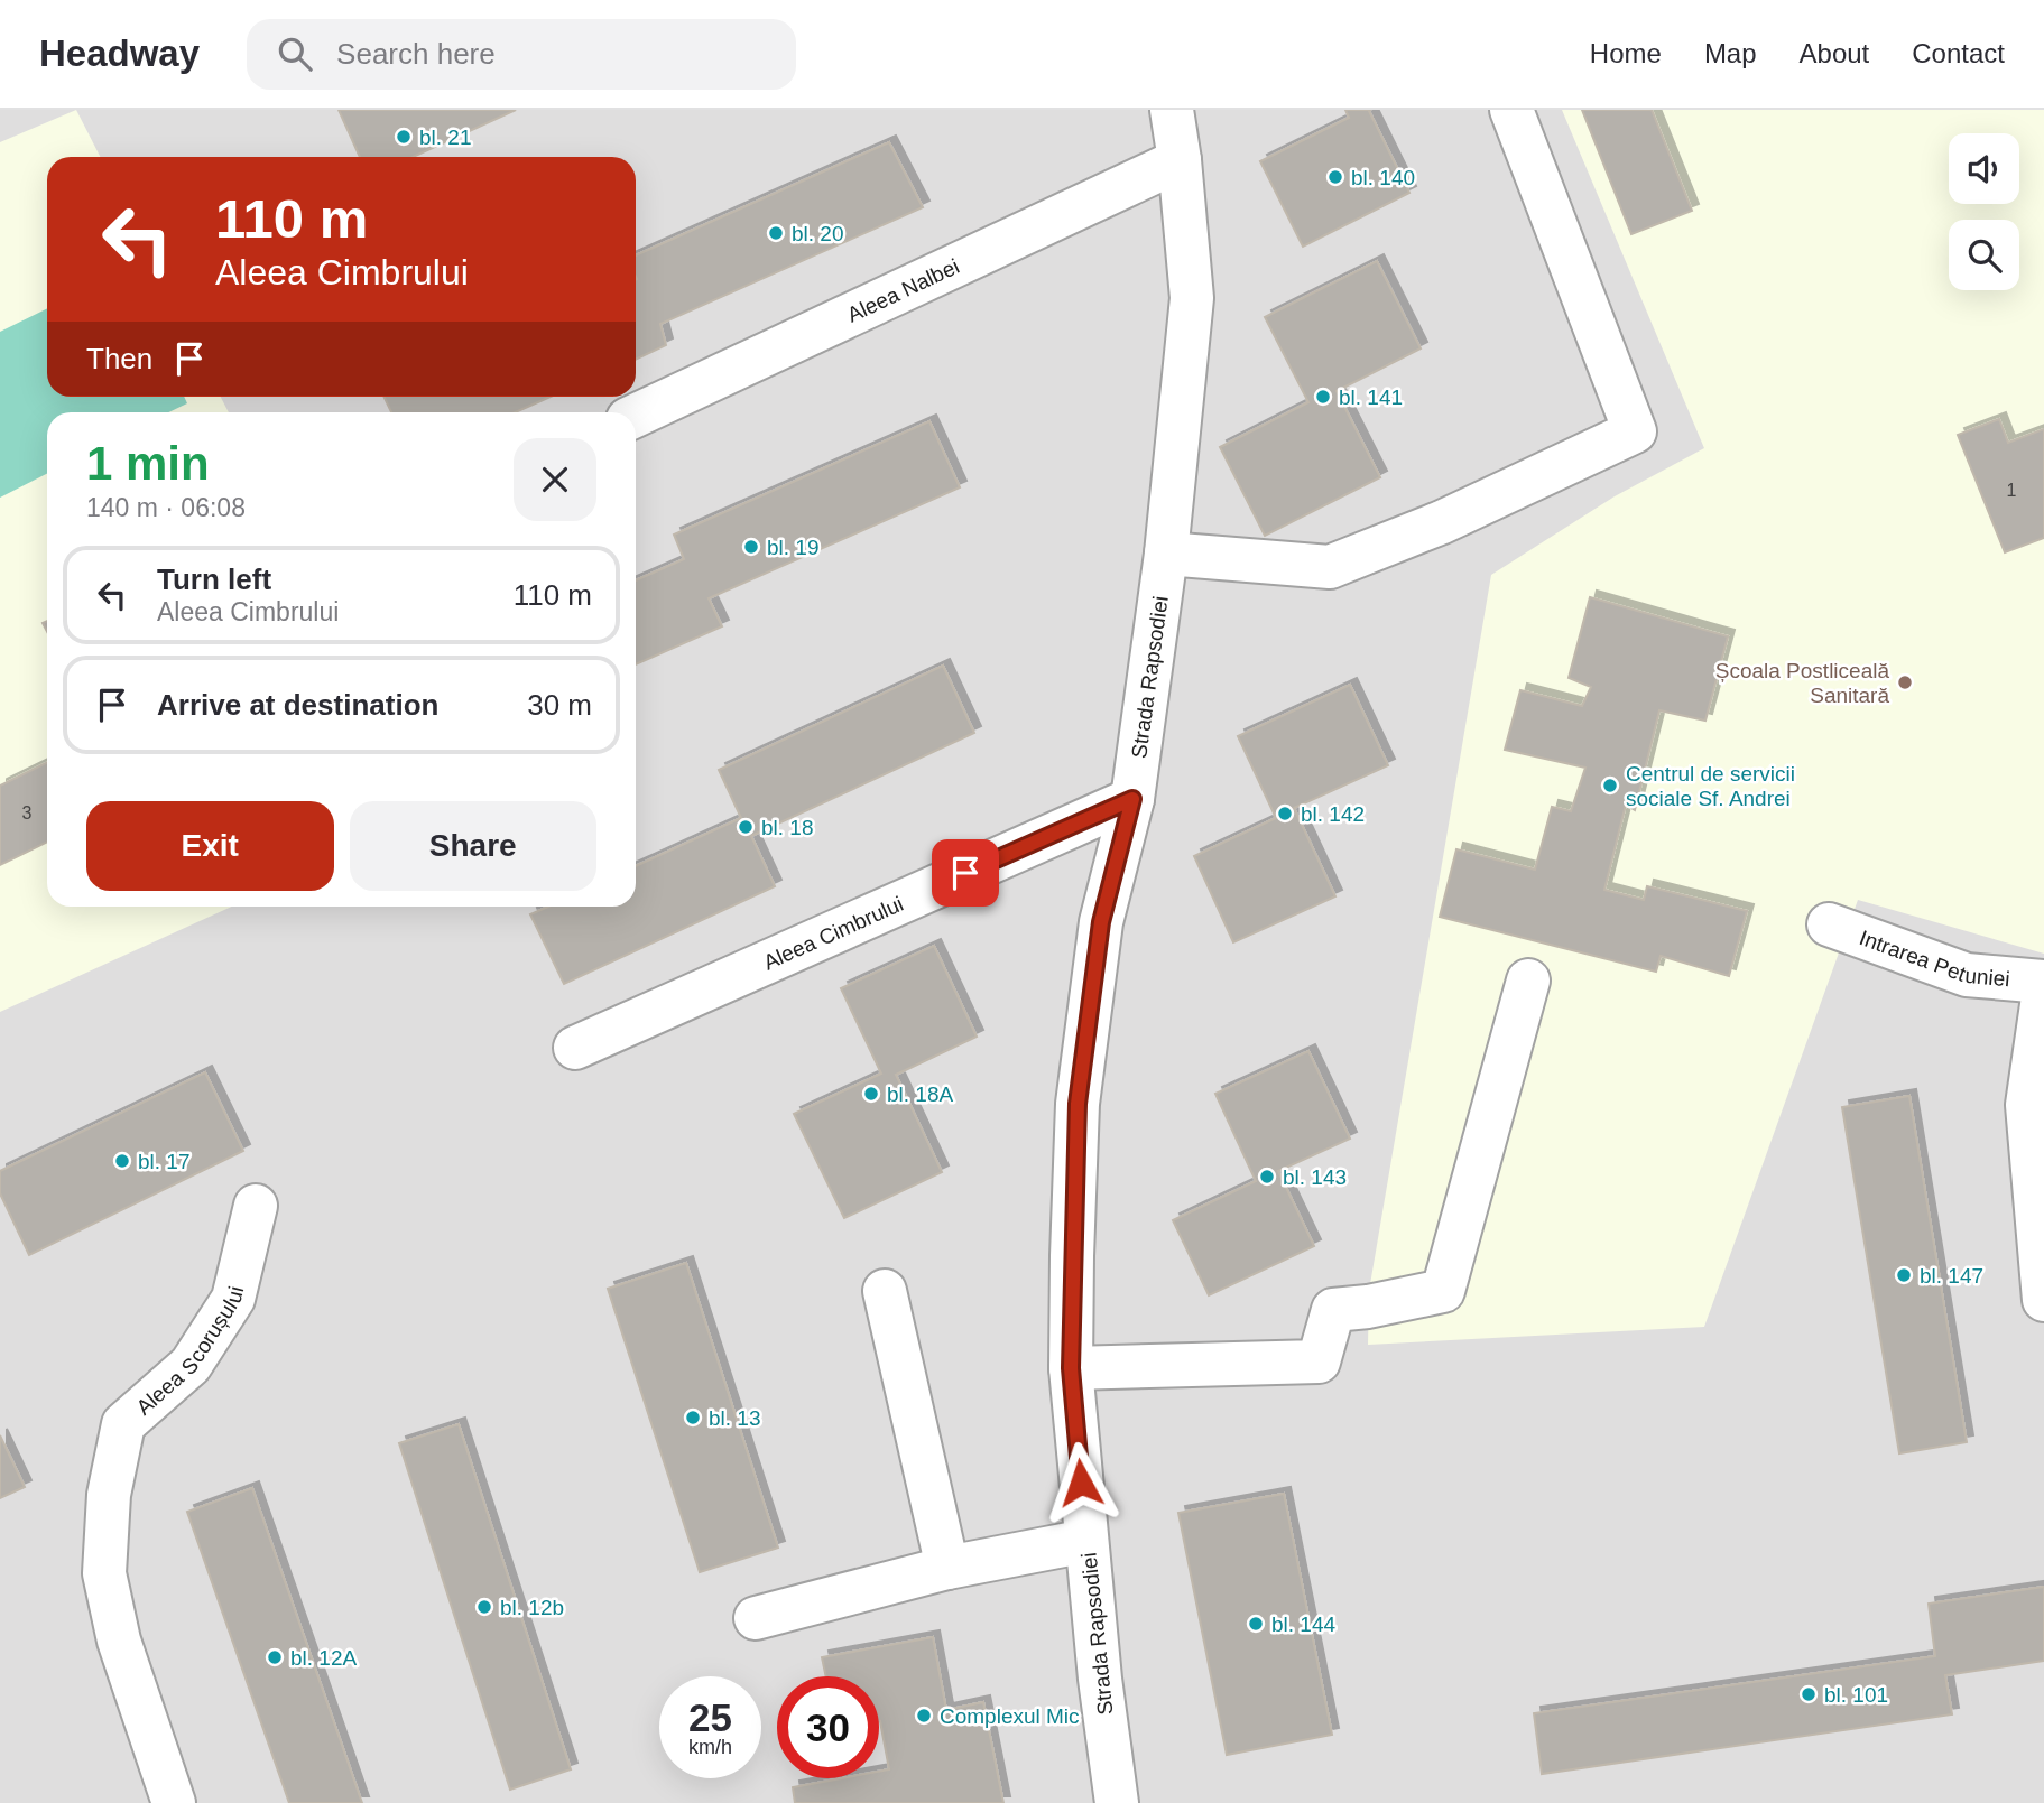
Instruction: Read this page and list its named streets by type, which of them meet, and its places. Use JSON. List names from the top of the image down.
{
  "streets": {
    "street": [
      "Aleea Nalbei",
      "Strada Rapsodiei",
      "Aleea Cimbrului",
      "Intrarea Petuniei",
      "Aleea Scorușului"
    ]
  },
  "crossings": [
    ["Aleea Nalbei", "Strada Rapsodiei"],
    ["Strada Rapsodiei", "Aleea Cimbrului"]
  ],
  "places": [
    "bl. 21",
    "bl. 140",
    "bl. 20",
    "bl. 141",
    "bl. 19",
    "Școala Postliceală Sanitară",
    "Centrul de servicii sociale Sf. Andrei",
    "bl. 142",
    "bl. 18",
    "bl. 18A",
    "bl. 17",
    "bl. 143",
    "bl. 147",
    "bl. 13",
    "bl. 12b",
    "bl. 144",
    "bl. 12A",
    "bl. 101",
    "Complexul Mic"
  ],
  "house_numbers": ["1", "3"],
  "page": {
    "header": "Headway",
    "search": "Search here",
    "nav": [
      "Home",
      "Map",
      "About",
      "Contact"
    ],
    "turn": ["110 m", "Aleea Cimbrului"],
    "then": "Then",
    "heading": ["1 min", "140 m · 06:08"],
    "list": [
      {
        "name": "Turn left",
        "note": "Aleea Cimbrului",
        "value": "110 m"
      },
      {
        "name": "Arrive at destination",
        "value": "30 m"
      }
    ],
    "buttons": ["Exit", "Share"],
    "speed": "25 km/h",
    "limit": "30"
  }
}
